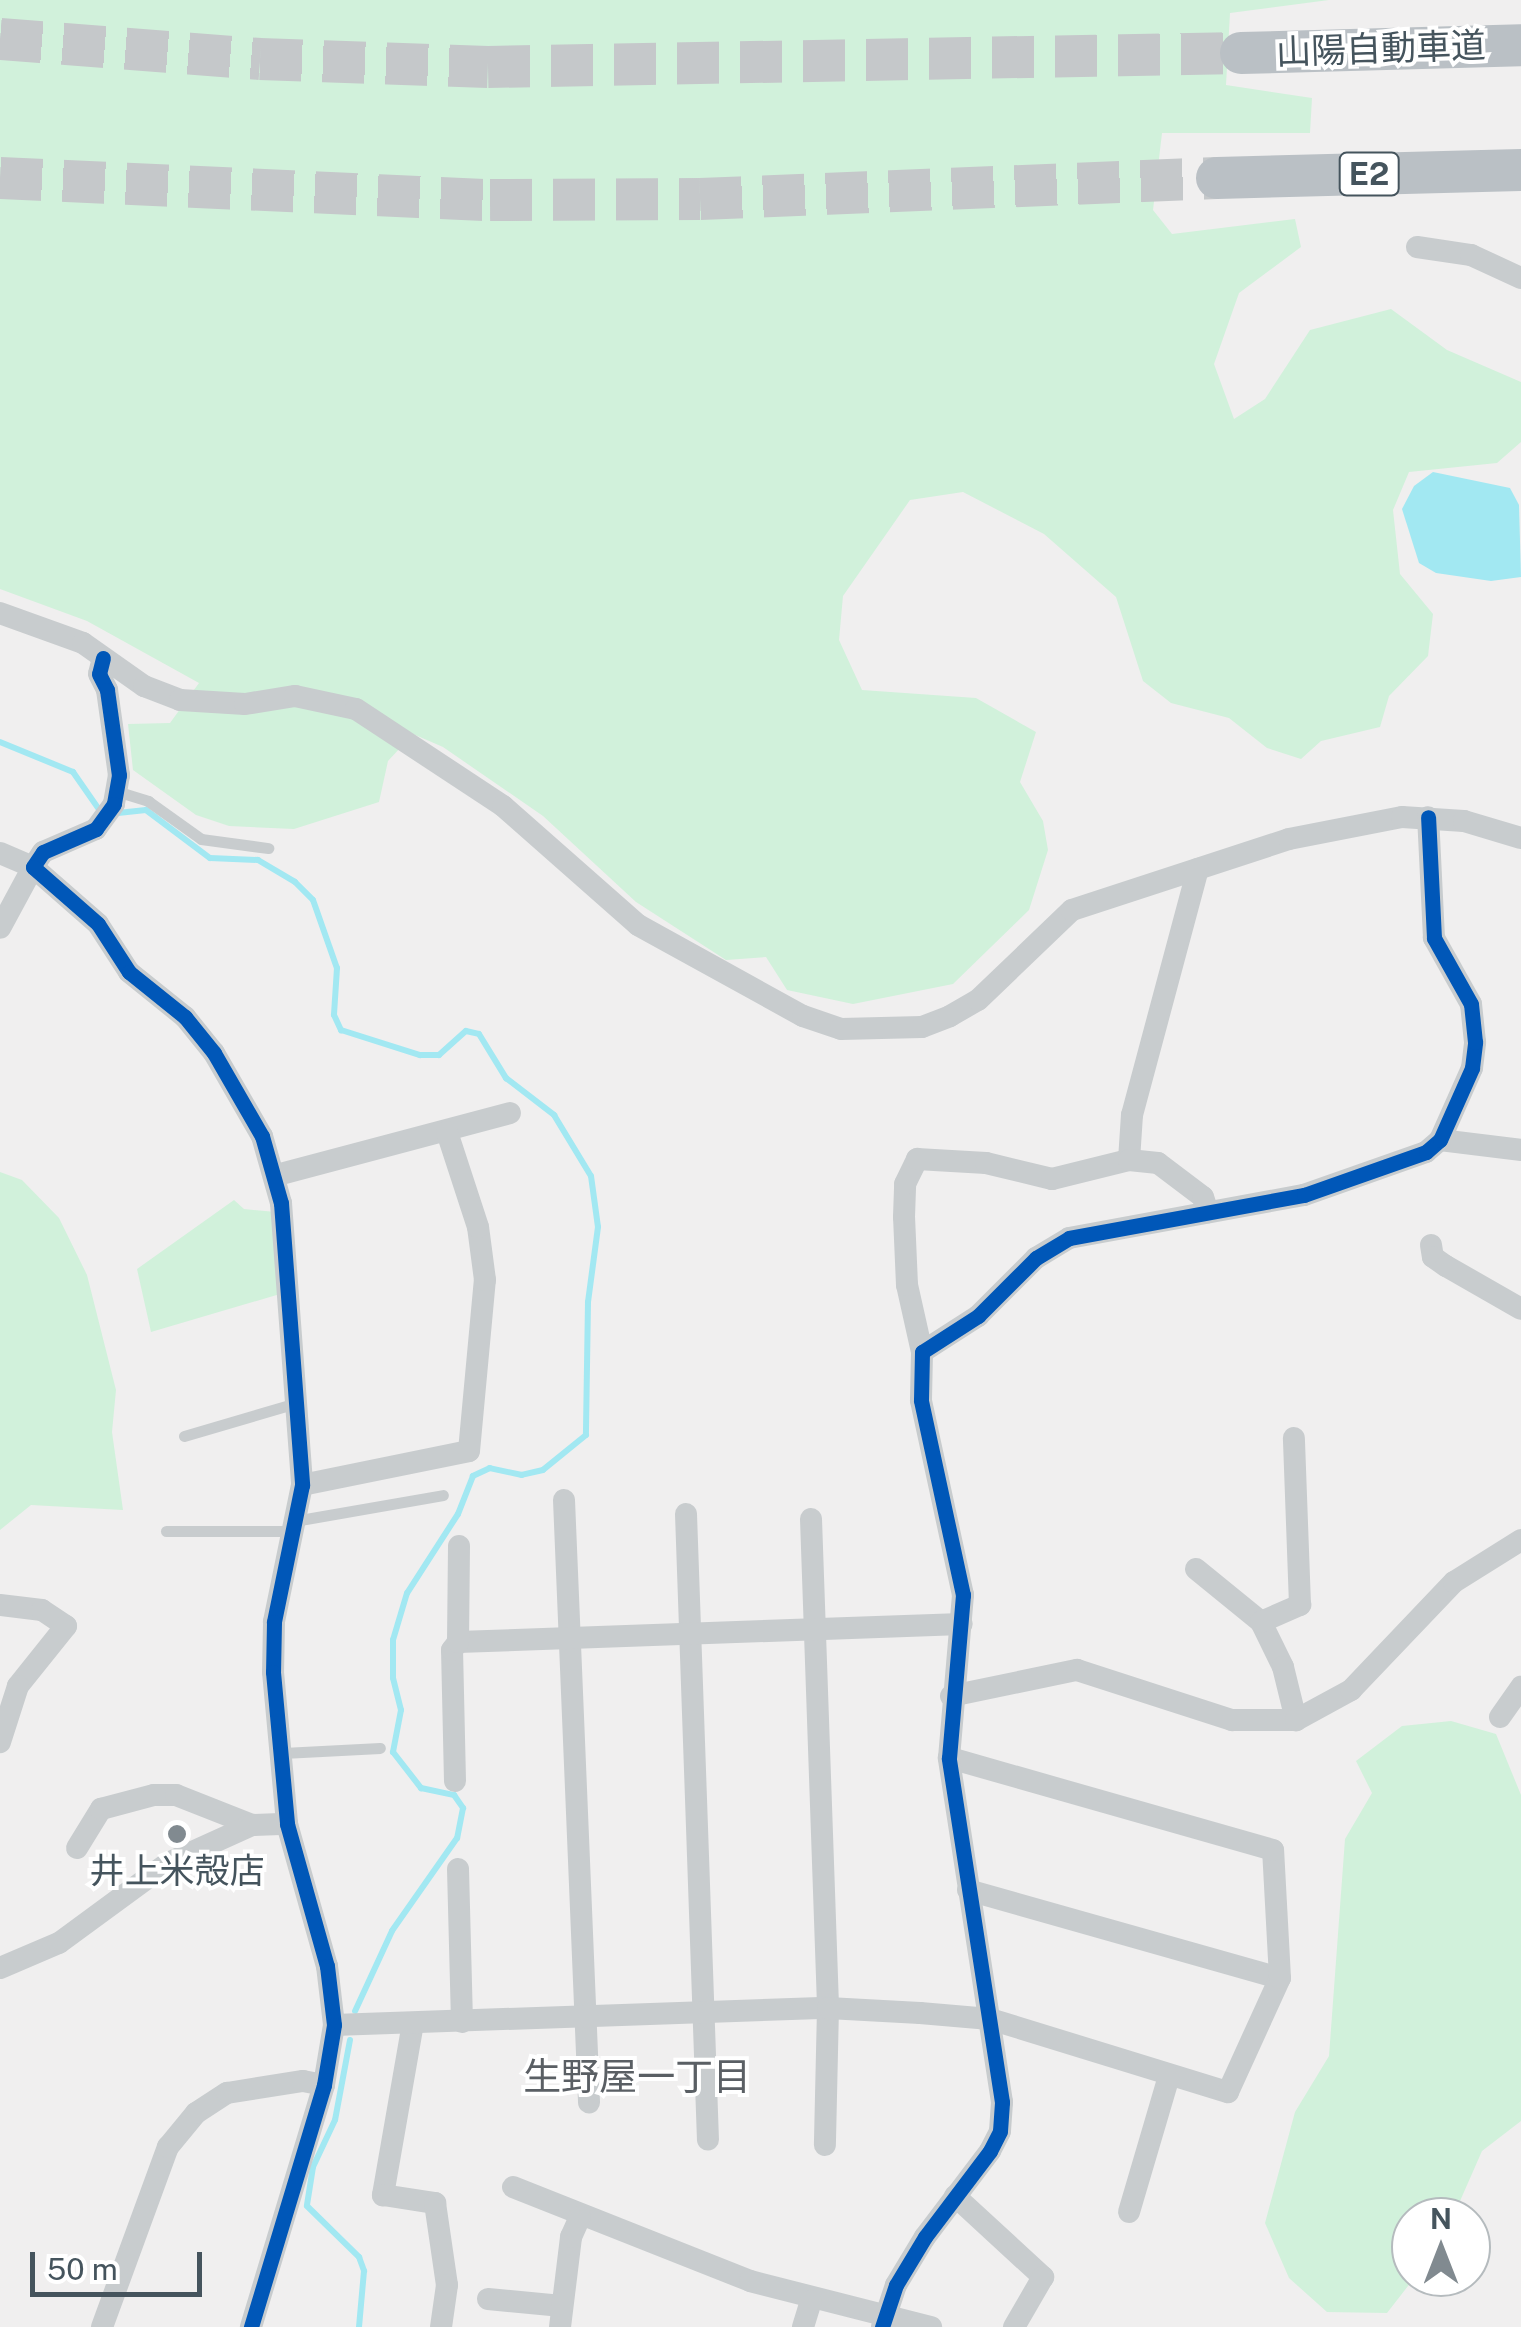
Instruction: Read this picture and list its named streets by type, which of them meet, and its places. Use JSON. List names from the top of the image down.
{
  "streets": {
    "highway": ["山陽自動車道", "E2"]
  },
  "districts": ["生野屋一丁目"],
  "places": ["井上米殻店"],
  "scale_bar": "50 m",
  "north": "top"
}
